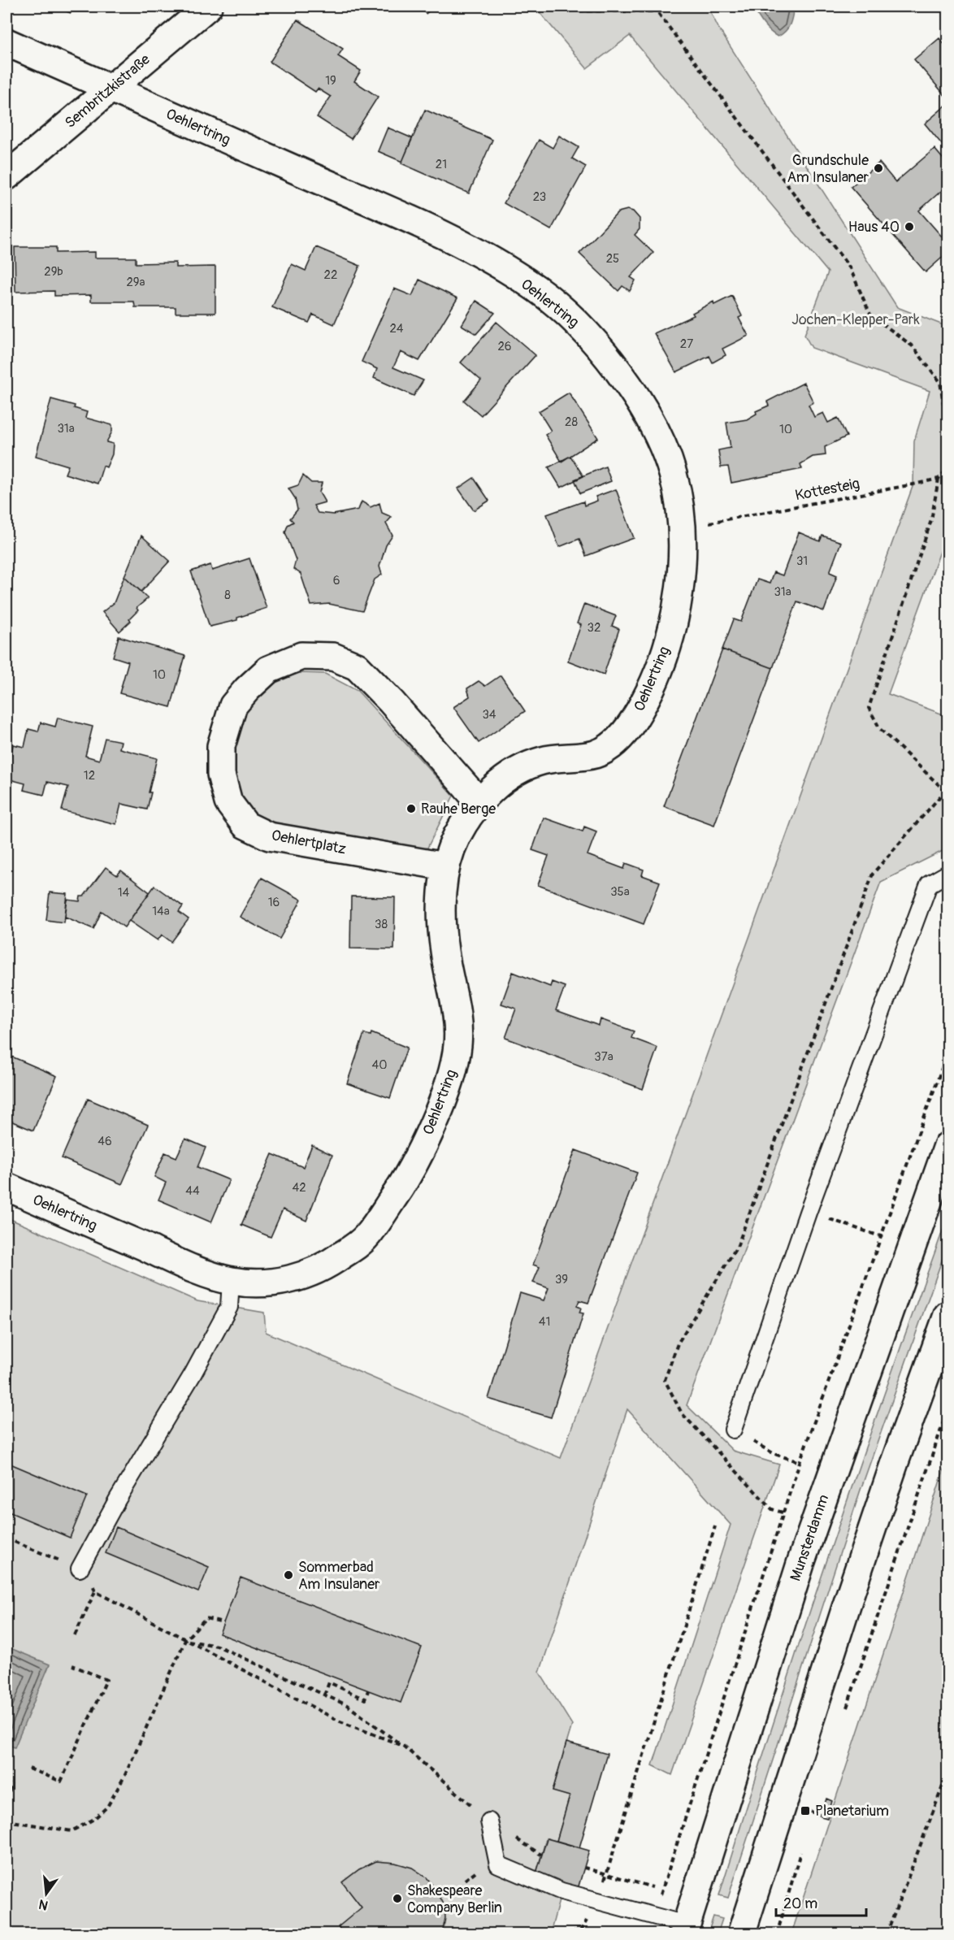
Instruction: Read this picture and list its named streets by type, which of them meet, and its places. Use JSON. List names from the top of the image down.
{
  "streets": {
    "street": [
      "Sembritzkistraße",
      "Oehlertring",
      "Oehlertplatz",
      "Munsterdamm"
    ],
    "path": ["Kottesteig"]
  },
  "crossings": [
    ["Sembritzkistraße", "Oehlertring"],
    ["Oehlertring", "Oehlertplatz"]
  ],
  "parks": ["Jochen-Klepper-Park"],
  "places": {
    "other": [
      "Grundschule Am Insulaner",
      "Haus 40",
      "Rauhe Berge",
      "Sommerbad Am Insulaner",
      "Shakespeare Company Berlin"
    ],
    "transit": ["Planetarium"]
  },
  "house_numbers": [
    "19",
    "21",
    "23",
    "25",
    "29b",
    "22",
    "29a",
    "24",
    "27",
    "26",
    "28",
    "31a",
    "10",
    "31",
    "6",
    "31a",
    "8",
    "32",
    "10",
    "34",
    "12",
    "35a",
    "14",
    "16",
    "14a",
    "38",
    "37a",
    "40",
    "46",
    "42",
    "44",
    "39",
    "41"
  ],
  "scale_bar": "20 m",
  "north": "bottom"
}
